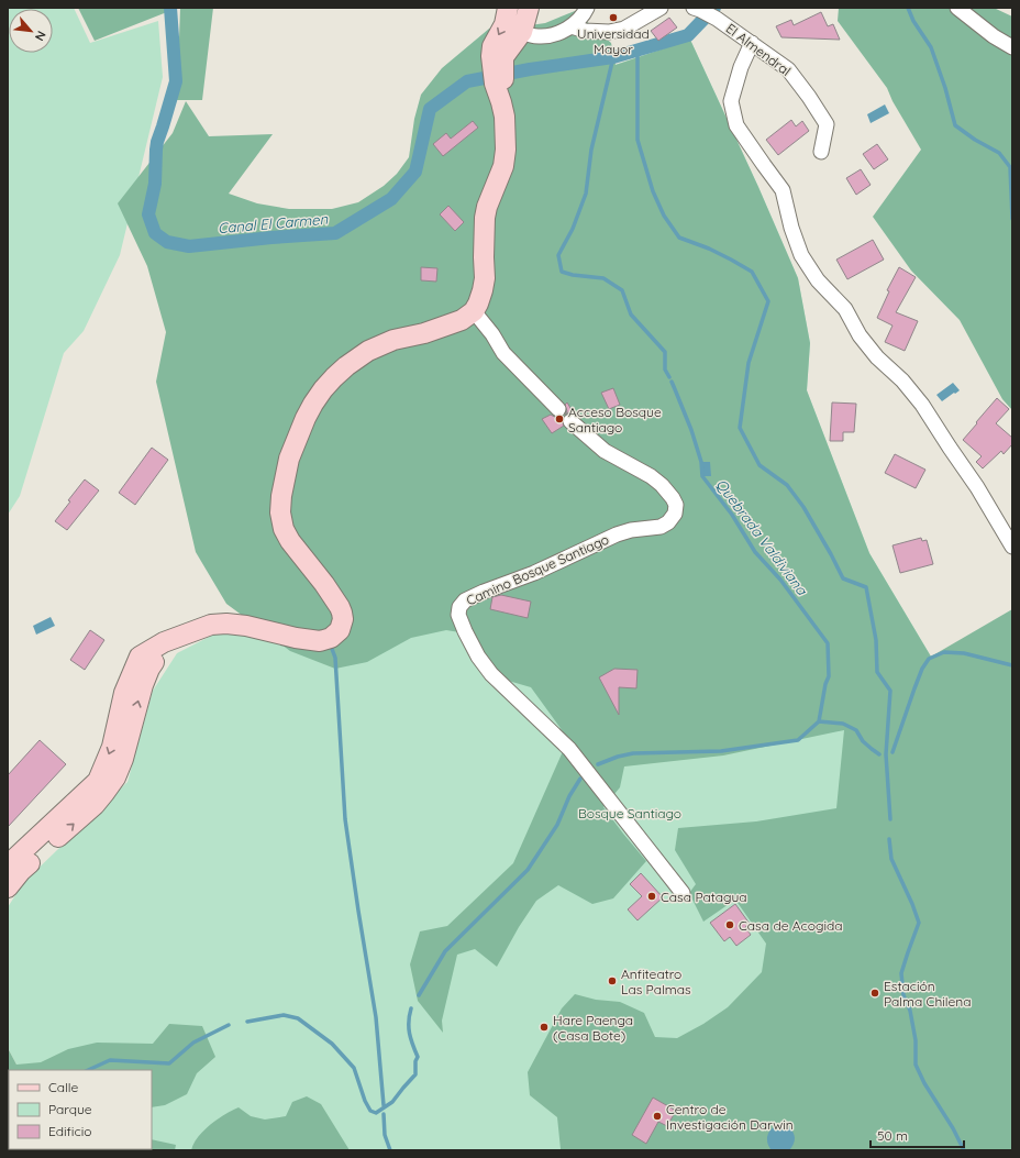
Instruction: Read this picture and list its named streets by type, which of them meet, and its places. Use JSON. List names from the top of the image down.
{
  "streets": {
    "street": ["El Almendral", "Camino Bosque Santiago"]
  },
  "water": ["Canal El Carmen", "Quebrada Valdiviana"],
  "parks": ["Bosque Santiago"],
  "places": [
    "Universidad Mayor",
    "Acceso Bosque Santiago",
    "Casa Patagua",
    "Casa de Acogida",
    "Anfiteatro Las Palmas",
    "Estación Palma Chilena",
    "Hare Paenga (Casa Bote)",
    "Centro de Investigación Darwin"
  ],
  "legend": ["Calle", "Parque", "Edificio"],
  "scale_bar": "50 m",
  "north": "bottom right"
}
